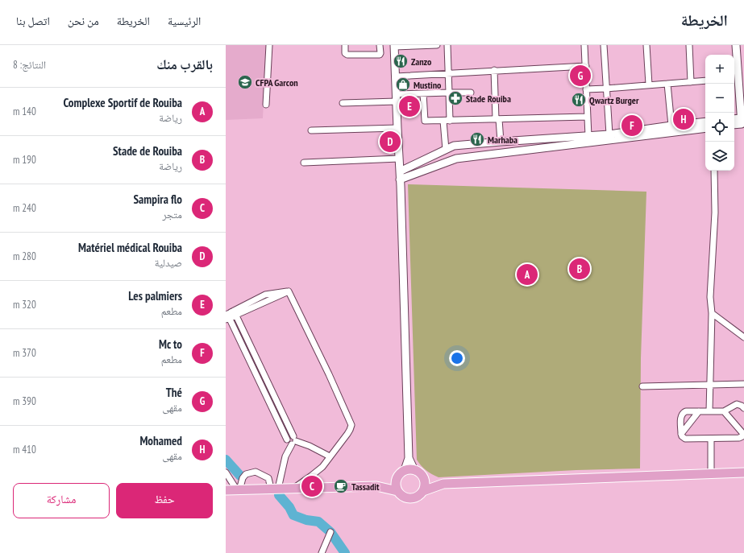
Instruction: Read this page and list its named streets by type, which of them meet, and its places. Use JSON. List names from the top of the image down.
{
  "places": {
    "restaurant": ["Zanzo", "Qwartz Burger", "Marhaba"],
    "school or university": ["CFPA Garcon"],
    "shop": ["Mustino"],
    "pharmacy": ["Stade Rouiba"],
    "cafe": ["Tassadit"]
  },
  "page": {
    "header": "الخريطة",
    "nav": [
      "الرئيسية",
      "الخريطة",
      "من نحن",
      "اتصل بنا"
    ],
    "heading": ["بالقرب منك", "النتائج: 8"],
    "map_buttons": ["+", "−"],
    "pins": [
      "G",
      "E",
      "H",
      "F",
      "D",
      "B",
      "A",
      "C"
    ],
    "list": [
      {
        "mark": "A",
        "name": "Complexe Sportif de Rouiba",
        "note": "رياضة",
        "value": "140 m"
      },
      {
        "mark": "B",
        "name": "Stade de Rouiba",
        "note": "رياضة",
        "value": "190 m"
      },
      {
        "mark": "C",
        "name": "Sampira flo",
        "note": "متجر",
        "value": "240 m"
      },
      {
        "mark": "D",
        "name": "Matériel médical Rouiba",
        "note": "صيدلية",
        "value": "280 m"
      },
      {
        "mark": "E",
        "name": "Les palmiers",
        "note": "مطعم",
        "value": "320 m"
      },
      {
        "mark": "F",
        "name": "Mc to",
        "note": "مطعم",
        "value": "370 m"
      },
      {
        "mark": "G",
        "name": "Thé",
        "note": "مقهى",
        "value": "390 m"
      },
      {
        "mark": "H",
        "name": "Mohamed",
        "note": "مقهى",
        "value": "410 m"
      }
    ],
    "buttons": ["حفظ", "مشاركة"]
  }
}
